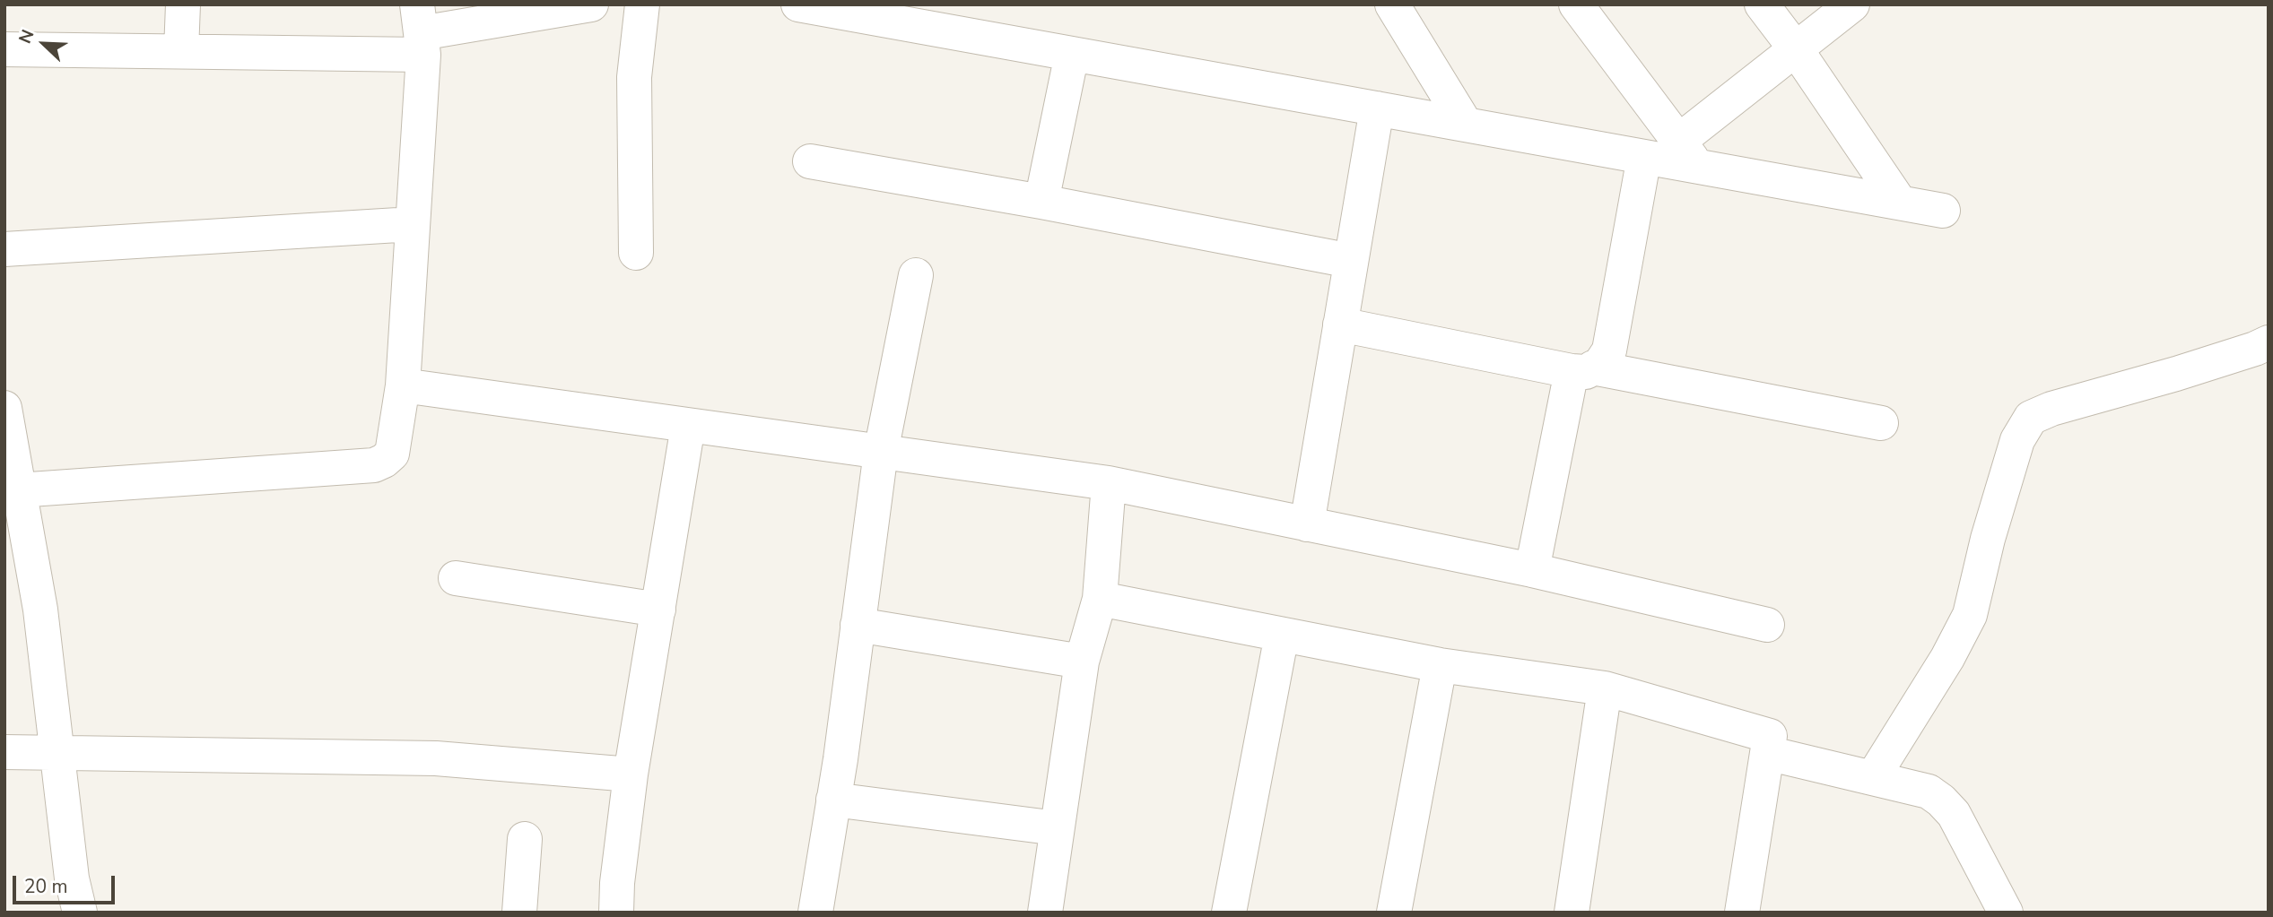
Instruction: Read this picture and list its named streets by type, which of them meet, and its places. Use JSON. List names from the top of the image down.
{
  "scale_bar": "20 m",
  "north": "top left"
}
